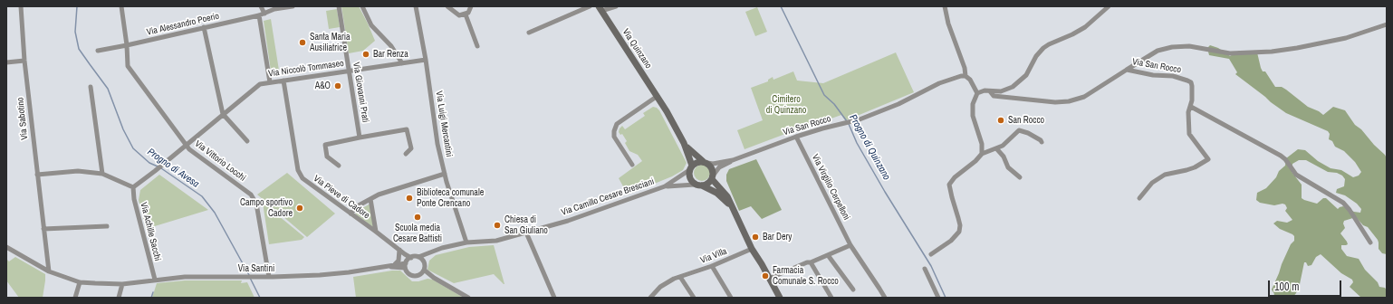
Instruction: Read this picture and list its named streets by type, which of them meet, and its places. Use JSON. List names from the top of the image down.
{
  "streets": {
    "street": [
      "Via Alessandro Poerio",
      "Via Quinzano",
      "Via San Rocco",
      "Via Niccolò Tommaseo",
      "Via Giovanni Prati",
      "Via Sabotino",
      "Via Luigi Mercantini",
      "Via Vittorio Locchi",
      "Via Virgilio Cerpelloni",
      "Via Pieve di Cadore",
      "Via Camillo Cesare Bresciani",
      "Via Achille Sacchi",
      "Via Villa",
      "Via Santini"
    ]
  },
  "crossings": [
    ["Via Alessandro Poerio", "Via Vittorio Locchi"],
    ["Via Quinzano", "Via San Rocco"],
    ["Via Quinzano", "Via Camillo Cesare Bresciani"],
    ["Via Quinzano", "Via Villa"],
    ["Via San Rocco", "Via Virgilio Cerpelloni"],
    ["Via San Rocco", "Via Camillo Cesare Bresciani"],
    ["Via Niccolò Tommaseo", "Via Giovanni Prati"],
    ["Via Niccolò Tommaseo", "Via Luigi Mercantini"],
    ["Via Niccolò Tommaseo", "Via Vittorio Locchi"],
    ["Via Niccolò Tommaseo", "Via Pieve di Cadore"],
    ["Via Niccolò Tommaseo", "Via Achille Sacchi"],
    ["Via Sabotino", "Via Santini"],
    ["Via Luigi Mercantini", "Via Camillo Cesare Bresciani"],
    ["Via Vittorio Locchi", "Via Santini"],
    ["Via Pieve di Cadore", "Via Camillo Cesare Bresciani"],
    ["Via Pieve di Cadore", "Via Santini"],
    ["Via Camillo Cesare Bresciani", "Via Santini"],
    ["Via Achille Sacchi", "Via Santini"]
  ],
  "water": ["Progno di Quinzano", "Progno di Avesa"],
  "parks": ["Cimitero di Quinzano"],
  "places": [
    "Santa Maria Ausiliatrice",
    "Bar Renza",
    "A&O",
    "San Rocco",
    "Biblioteca comunale Ponte Crencano",
    "Campo sportivo Cadore",
    "Scuola media Cesare Battisti",
    "Chiesa di San Giuliano",
    "Bar Dery",
    "Farmacia Comunale S. Rocco"
  ],
  "scale_bar": "100 m"
}
